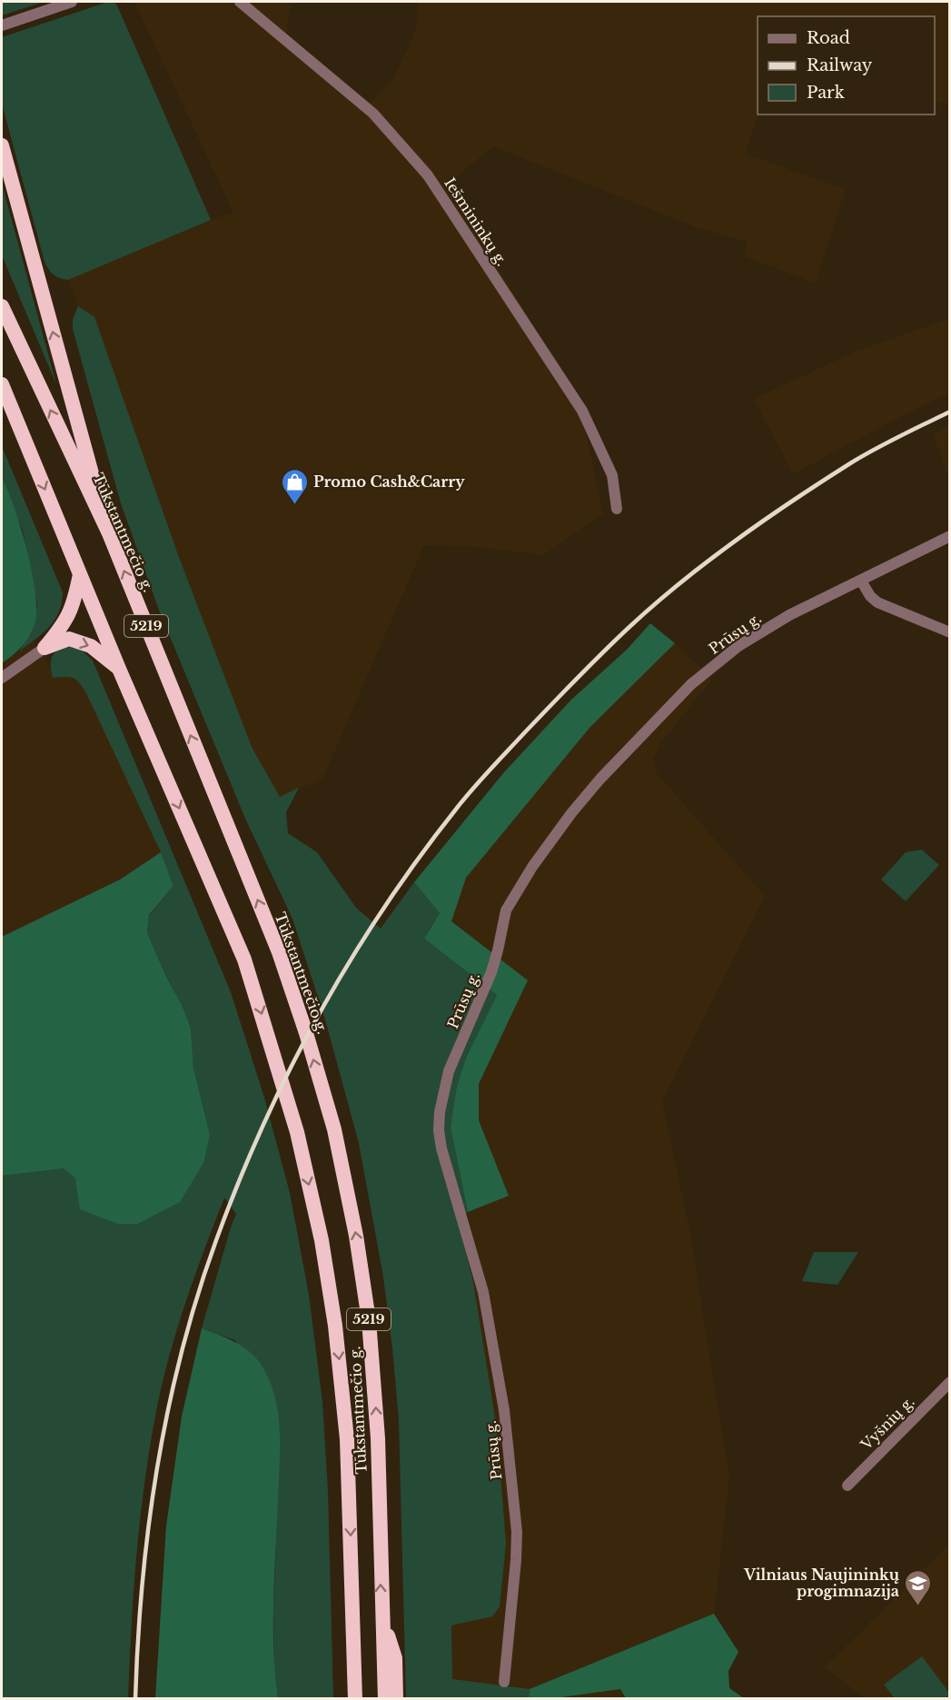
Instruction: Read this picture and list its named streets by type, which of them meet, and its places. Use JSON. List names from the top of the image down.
{
  "streets": {
    "highway": ["Tūkstantmečio g.", "5219"],
    "street": ["Iešmininkų g.", "Prūsų g.", "Vyšnių g."]
  },
  "places": {
    "shop": ["Promo Cash&Carry"],
    "school or university": ["Vilniaus Naujininkų progimnazija"]
  },
  "legend": ["Road", "Railway", "Park"]
}
